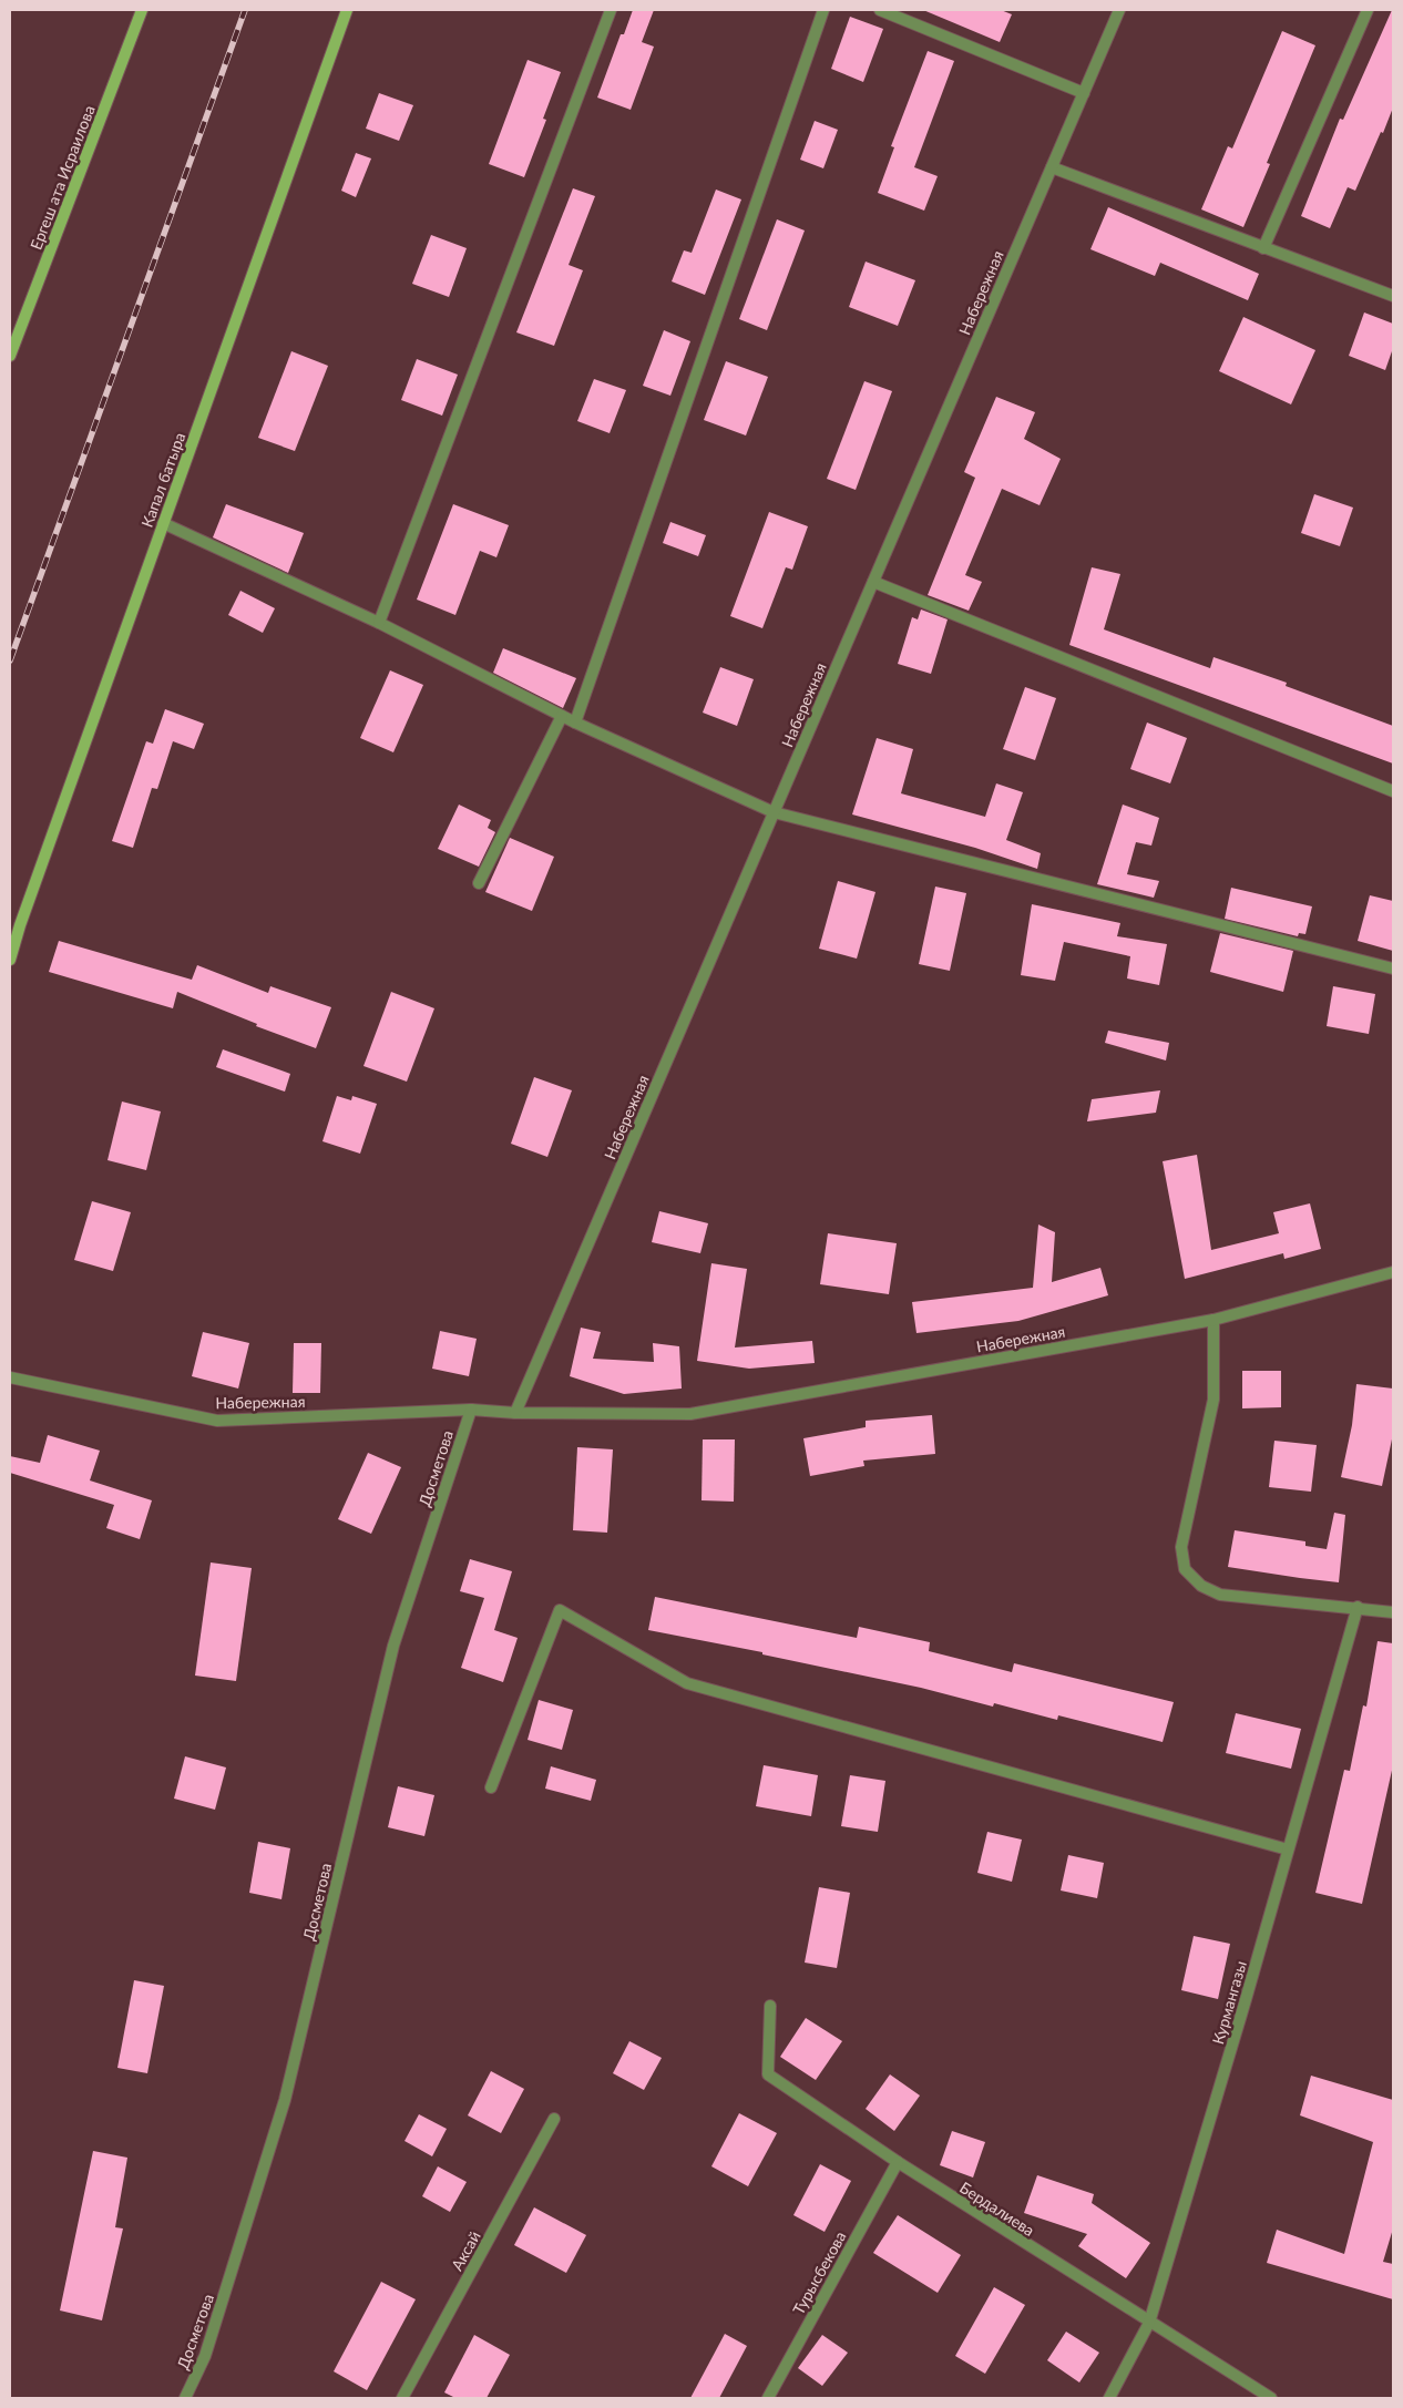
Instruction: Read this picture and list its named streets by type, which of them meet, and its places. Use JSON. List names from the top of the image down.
{
  "streets": {
    "main road": ["Ергеш ата Исраилова", "Капал батыра"],
    "street": [
      "Набережная",
      "Досметова",
      "Курмангазы",
      "Бердалиева",
      "Аксай",
      "Турысбекова"
    ]
  },
  "crossings": [
    ["Набережная", "Досметова"],
    ["Курмангазы", "Бердалиева"],
    ["Бердалиева", "Турысбекова"]
  ]
}
